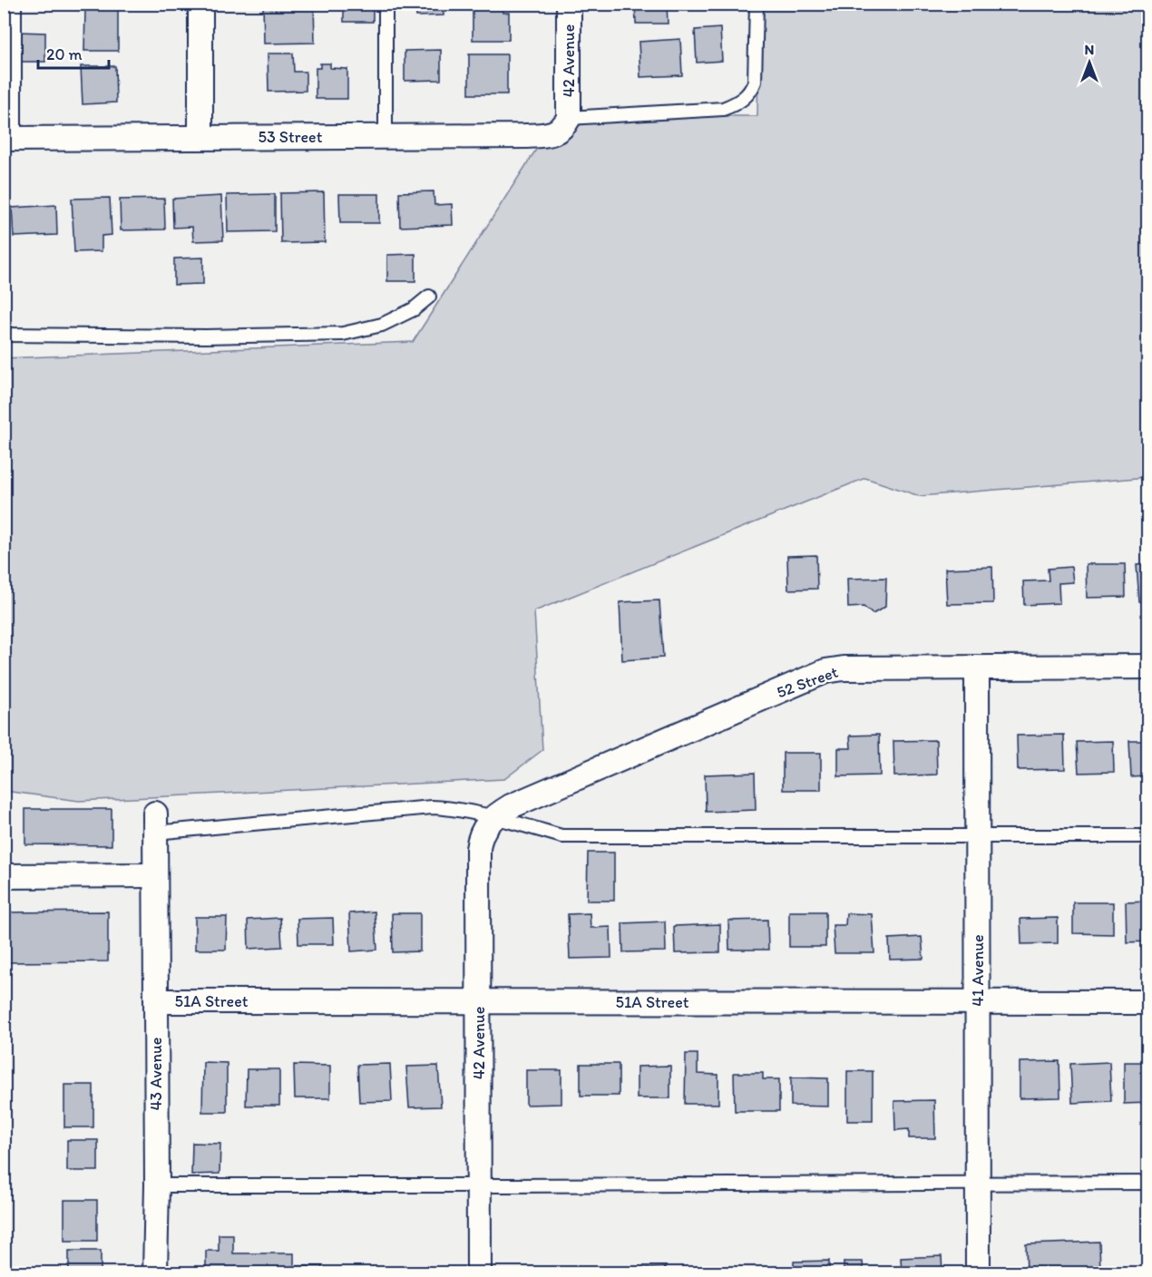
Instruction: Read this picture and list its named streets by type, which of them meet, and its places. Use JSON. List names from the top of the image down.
{
  "streets": {
    "street": [
      "42 Avenue",
      "53 Street",
      "52 Street",
      "41 Avenue",
      "51A Street",
      "43 Avenue"
    ]
  },
  "crossings": [
    ["42 Avenue", "53 Street"],
    ["42 Avenue", "52 Street"],
    ["42 Avenue", "51A Street"],
    ["52 Street", "41 Avenue"],
    ["41 Avenue", "51A Street"],
    ["51A Street", "43 Avenue"]
  ],
  "scale_bar": "20 m",
  "north": "top"
}
